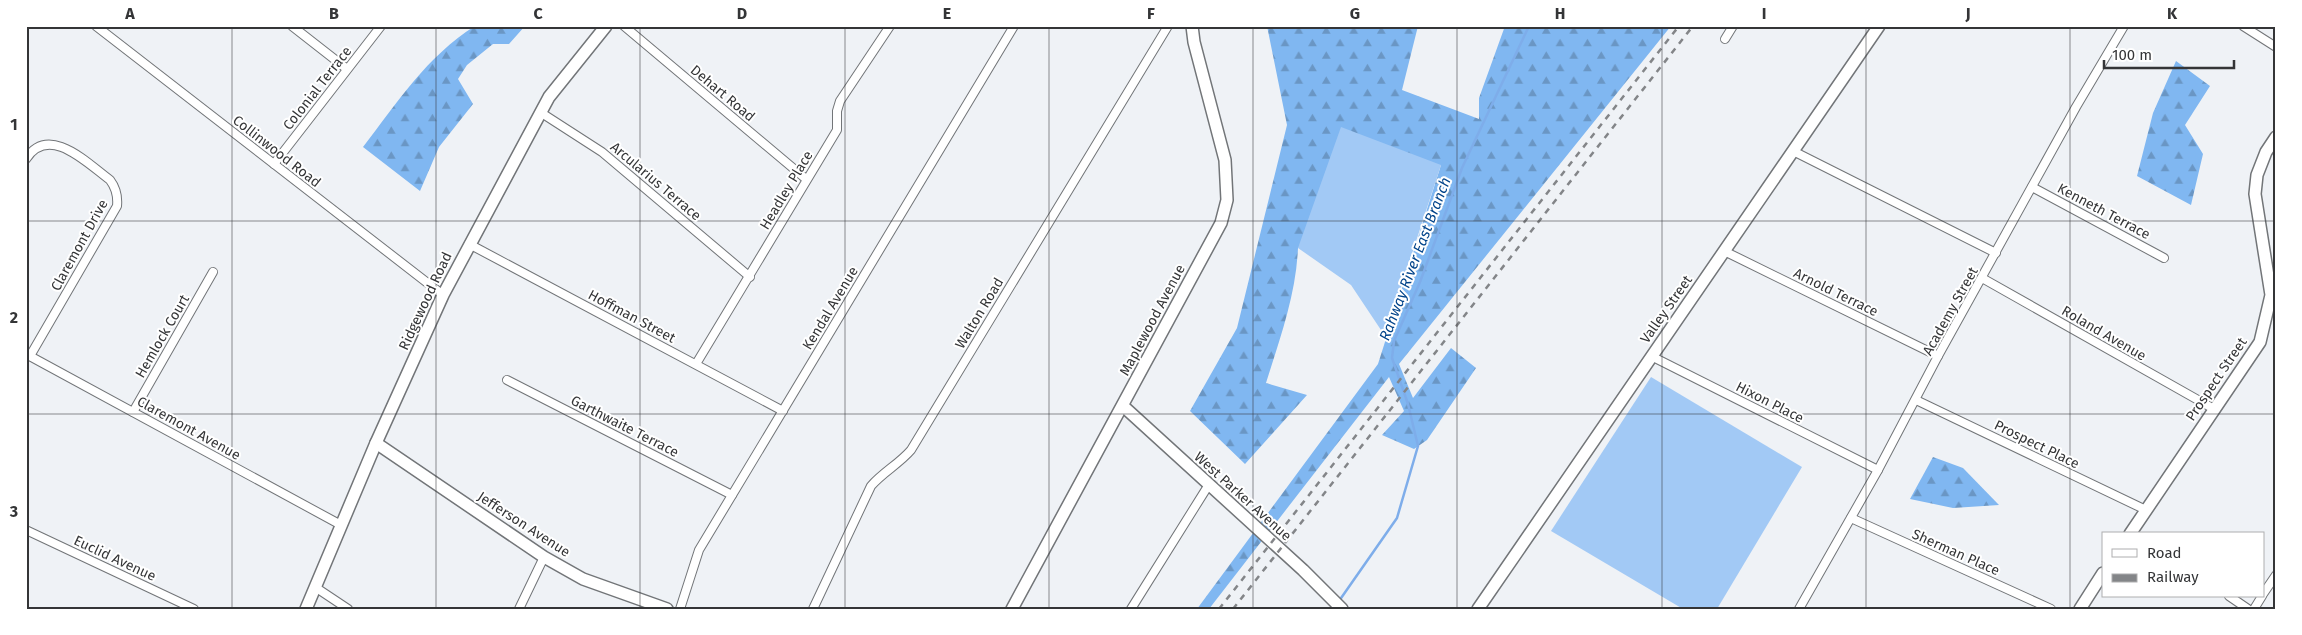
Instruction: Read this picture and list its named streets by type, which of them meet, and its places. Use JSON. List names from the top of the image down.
{
  "streets": {
    "street": [
      "Colonial Terrace",
      "Dehart Road",
      "Collinwood Road",
      "Arcularius Terrace",
      "Headley Place",
      "Kenneth Terrace",
      "Claremont Drive",
      "Arnold Terrace",
      "Ridgewood Road",
      "Kendal Avenue",
      "Valley Street",
      "Academy Street",
      "Walton Road",
      "Hoffman Street",
      "Maplewood Avenue",
      "Roland Avenue",
      "Hemlock Court",
      "Prospect Street",
      "Hixon Place",
      "Garthwaite Terrace",
      "Claremont Avenue",
      "Prospect Place",
      "West Parker Avenue",
      "Jefferson Avenue",
      "Sherman Place",
      "Euclid Avenue"
    ]
  },
  "crossings": [
    ["Colonial Terrace", "Collinwood Road"],
    ["Dehart Road", "Headley Place"],
    ["Collinwood Road", "Ridgewood Road"],
    ["Arcularius Terrace", "Headley Place"],
    ["Arcularius Terrace", "Ridgewood Road"],
    ["Headley Place", "Hoffman Street"],
    ["Kenneth Terrace", "Academy Street"],
    ["Claremont Drive", "Claremont Avenue"],
    ["Arnold Terrace", "Valley Street"],
    ["Arnold Terrace", "Academy Street"],
    ["Ridgewood Road", "Hoffman Street"],
    ["Ridgewood Road", "Claremont Avenue"],
    ["Ridgewood Road", "Jefferson Avenue"],
    ["Kendal Avenue", "Hoffman Street"],
    ["Kendal Avenue", "Garthwaite Terrace"],
    ["Valley Street", "Hixon Place"],
    ["Academy Street", "Roland Avenue"],
    ["Academy Street", "Hixon Place"],
    ["Academy Street", "Prospect Place"],
    ["Academy Street", "Sherman Place"],
    ["Maplewood Avenue", "West Parker Avenue"],
    ["Roland Avenue", "Prospect Street"],
    ["Hemlock Court", "Claremont Avenue"],
    ["Prospect Street", "Prospect Place"]
  ],
  "water": ["Rahway River East Branch"],
  "legend": ["Road", "Railway"],
  "scale_bar": "100 m",
  "grid": {
    "columns": [
      "A",
      "B",
      "C",
      "D",
      "E",
      "F",
      "G",
      "H",
      "I",
      "J",
      "K"
    ],
    "rows": ["1", "2", "3"]
  }
}
